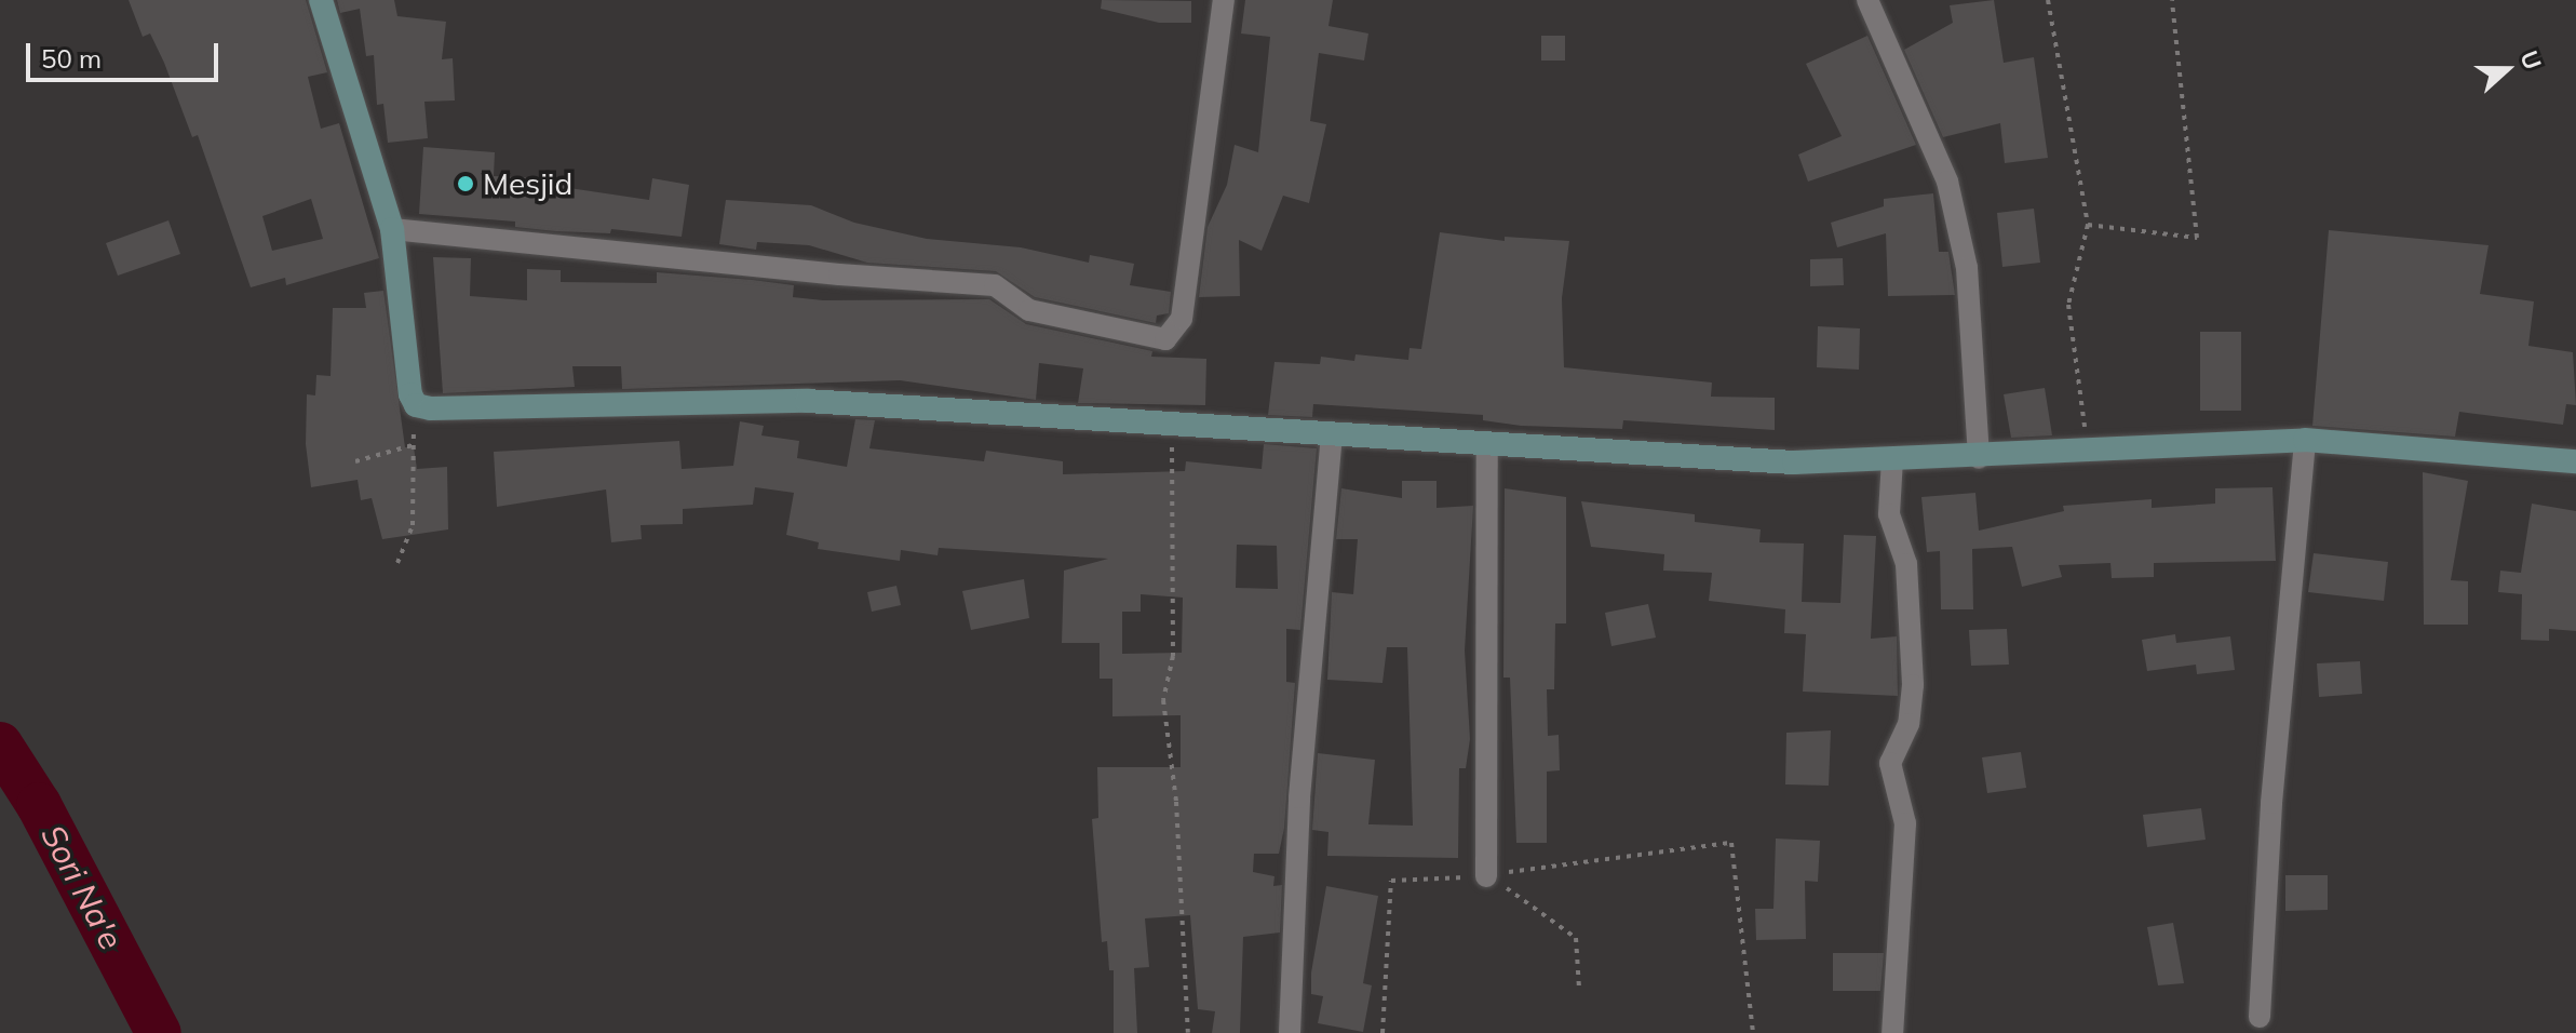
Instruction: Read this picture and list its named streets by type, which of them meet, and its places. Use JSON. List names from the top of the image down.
{
  "water": ["Sori Na'e"],
  "places": ["Mesjid"],
  "scale_bar": "50 m",
  "north": "right"
}
